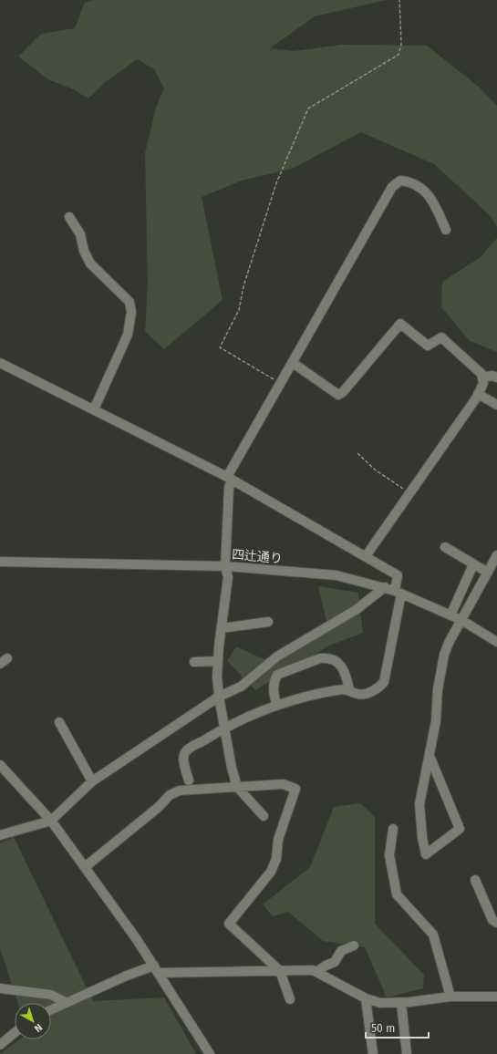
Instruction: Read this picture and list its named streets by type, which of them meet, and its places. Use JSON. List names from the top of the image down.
{
  "streets": {
    "street": ["四辻通り"]
  },
  "scale_bar": "50 m",
  "north": "bottom right"
}
